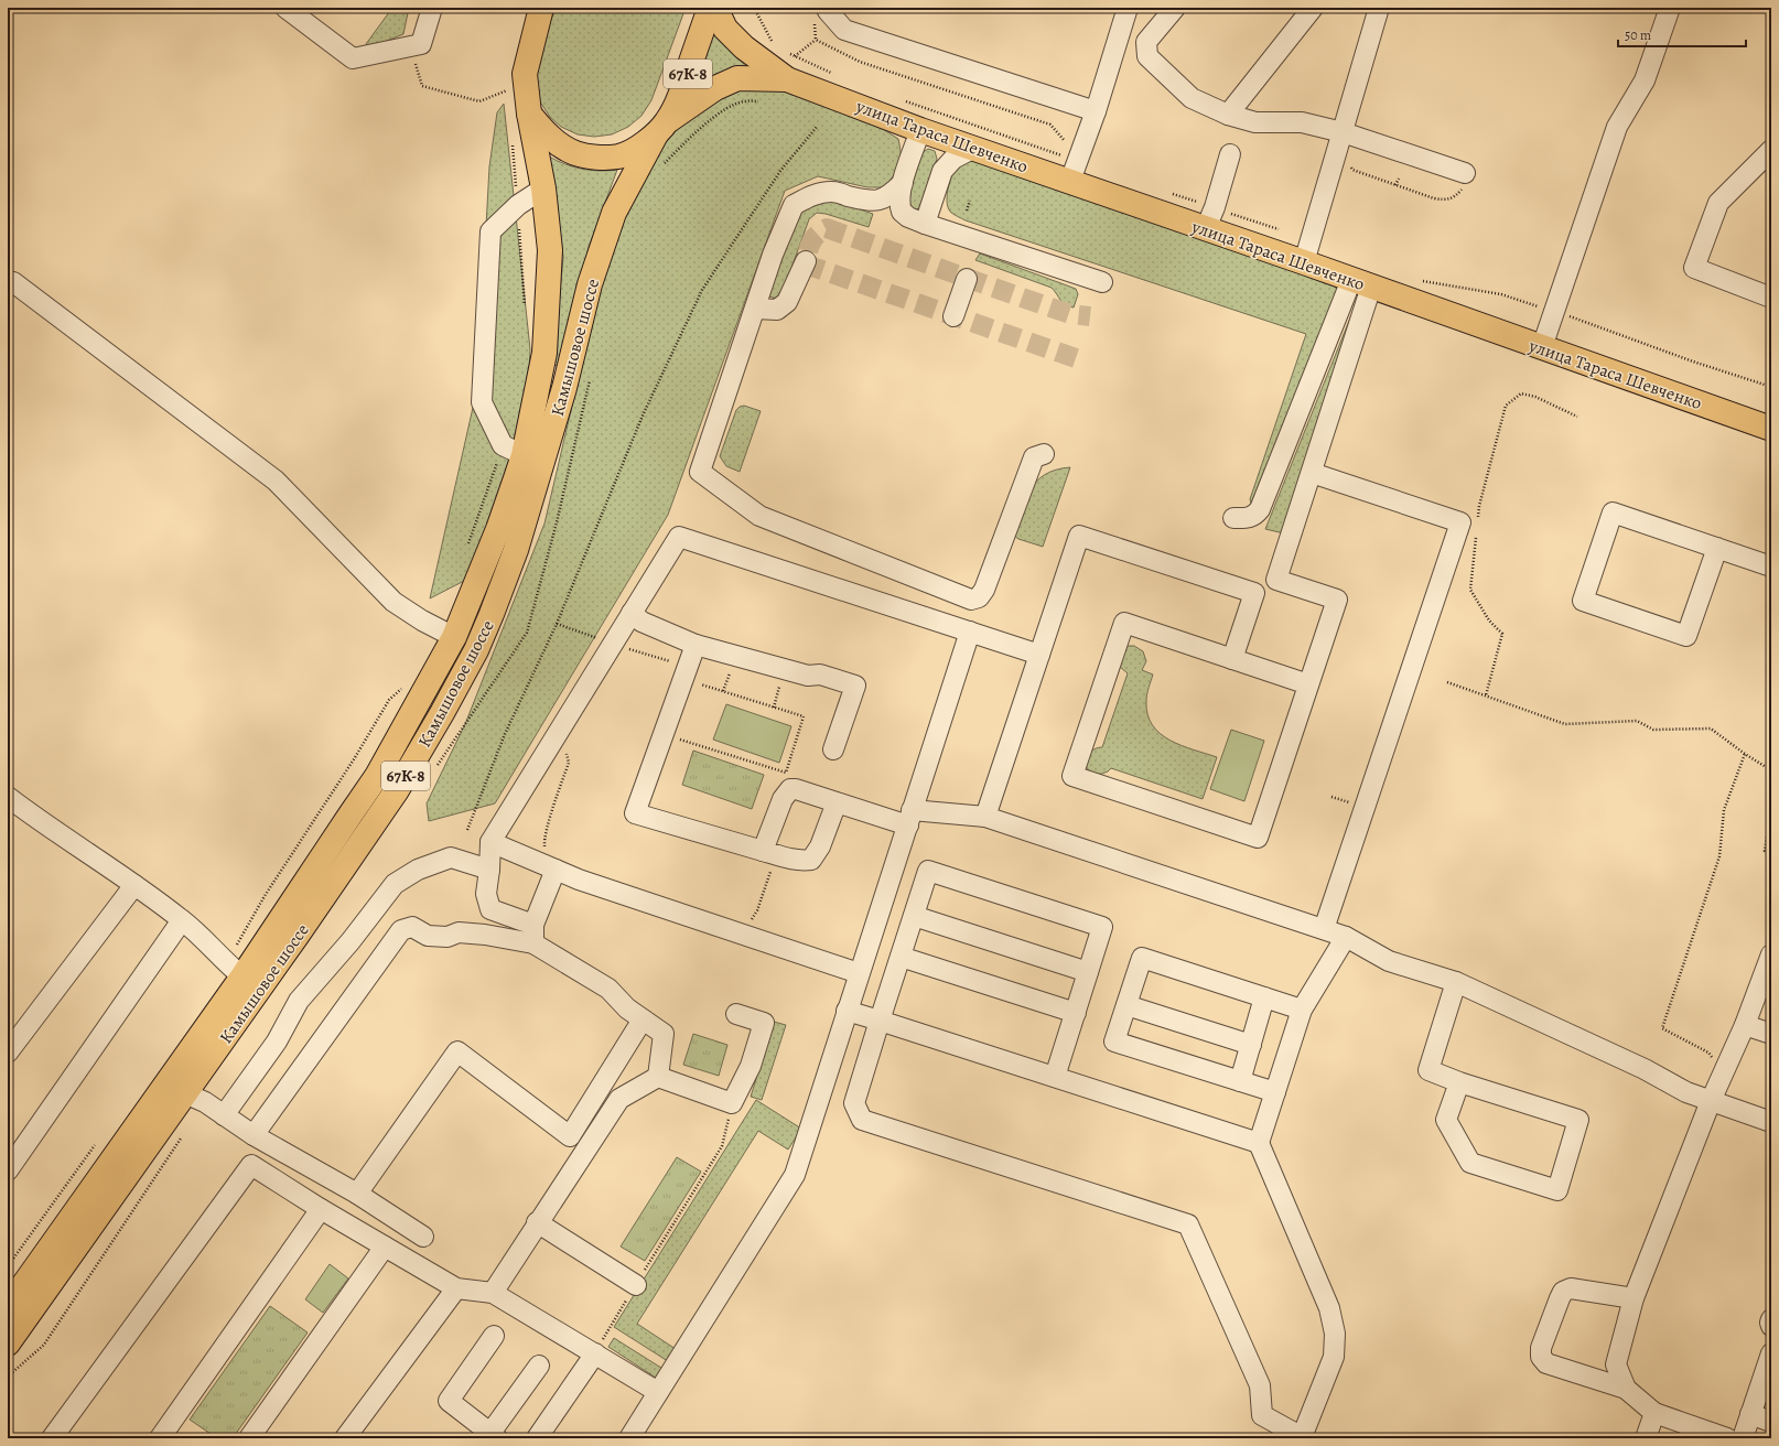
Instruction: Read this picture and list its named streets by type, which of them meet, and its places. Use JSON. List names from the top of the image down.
{
  "streets": {
    "main road": ["67К-8", "улица Тараса Шевченко", "Камышовое шоссе"]
  },
  "crossings": [
    ["улица Тараса Шевченко", "Камышовое шоссе"]
  ],
  "scale_bar": "50 m"
}
